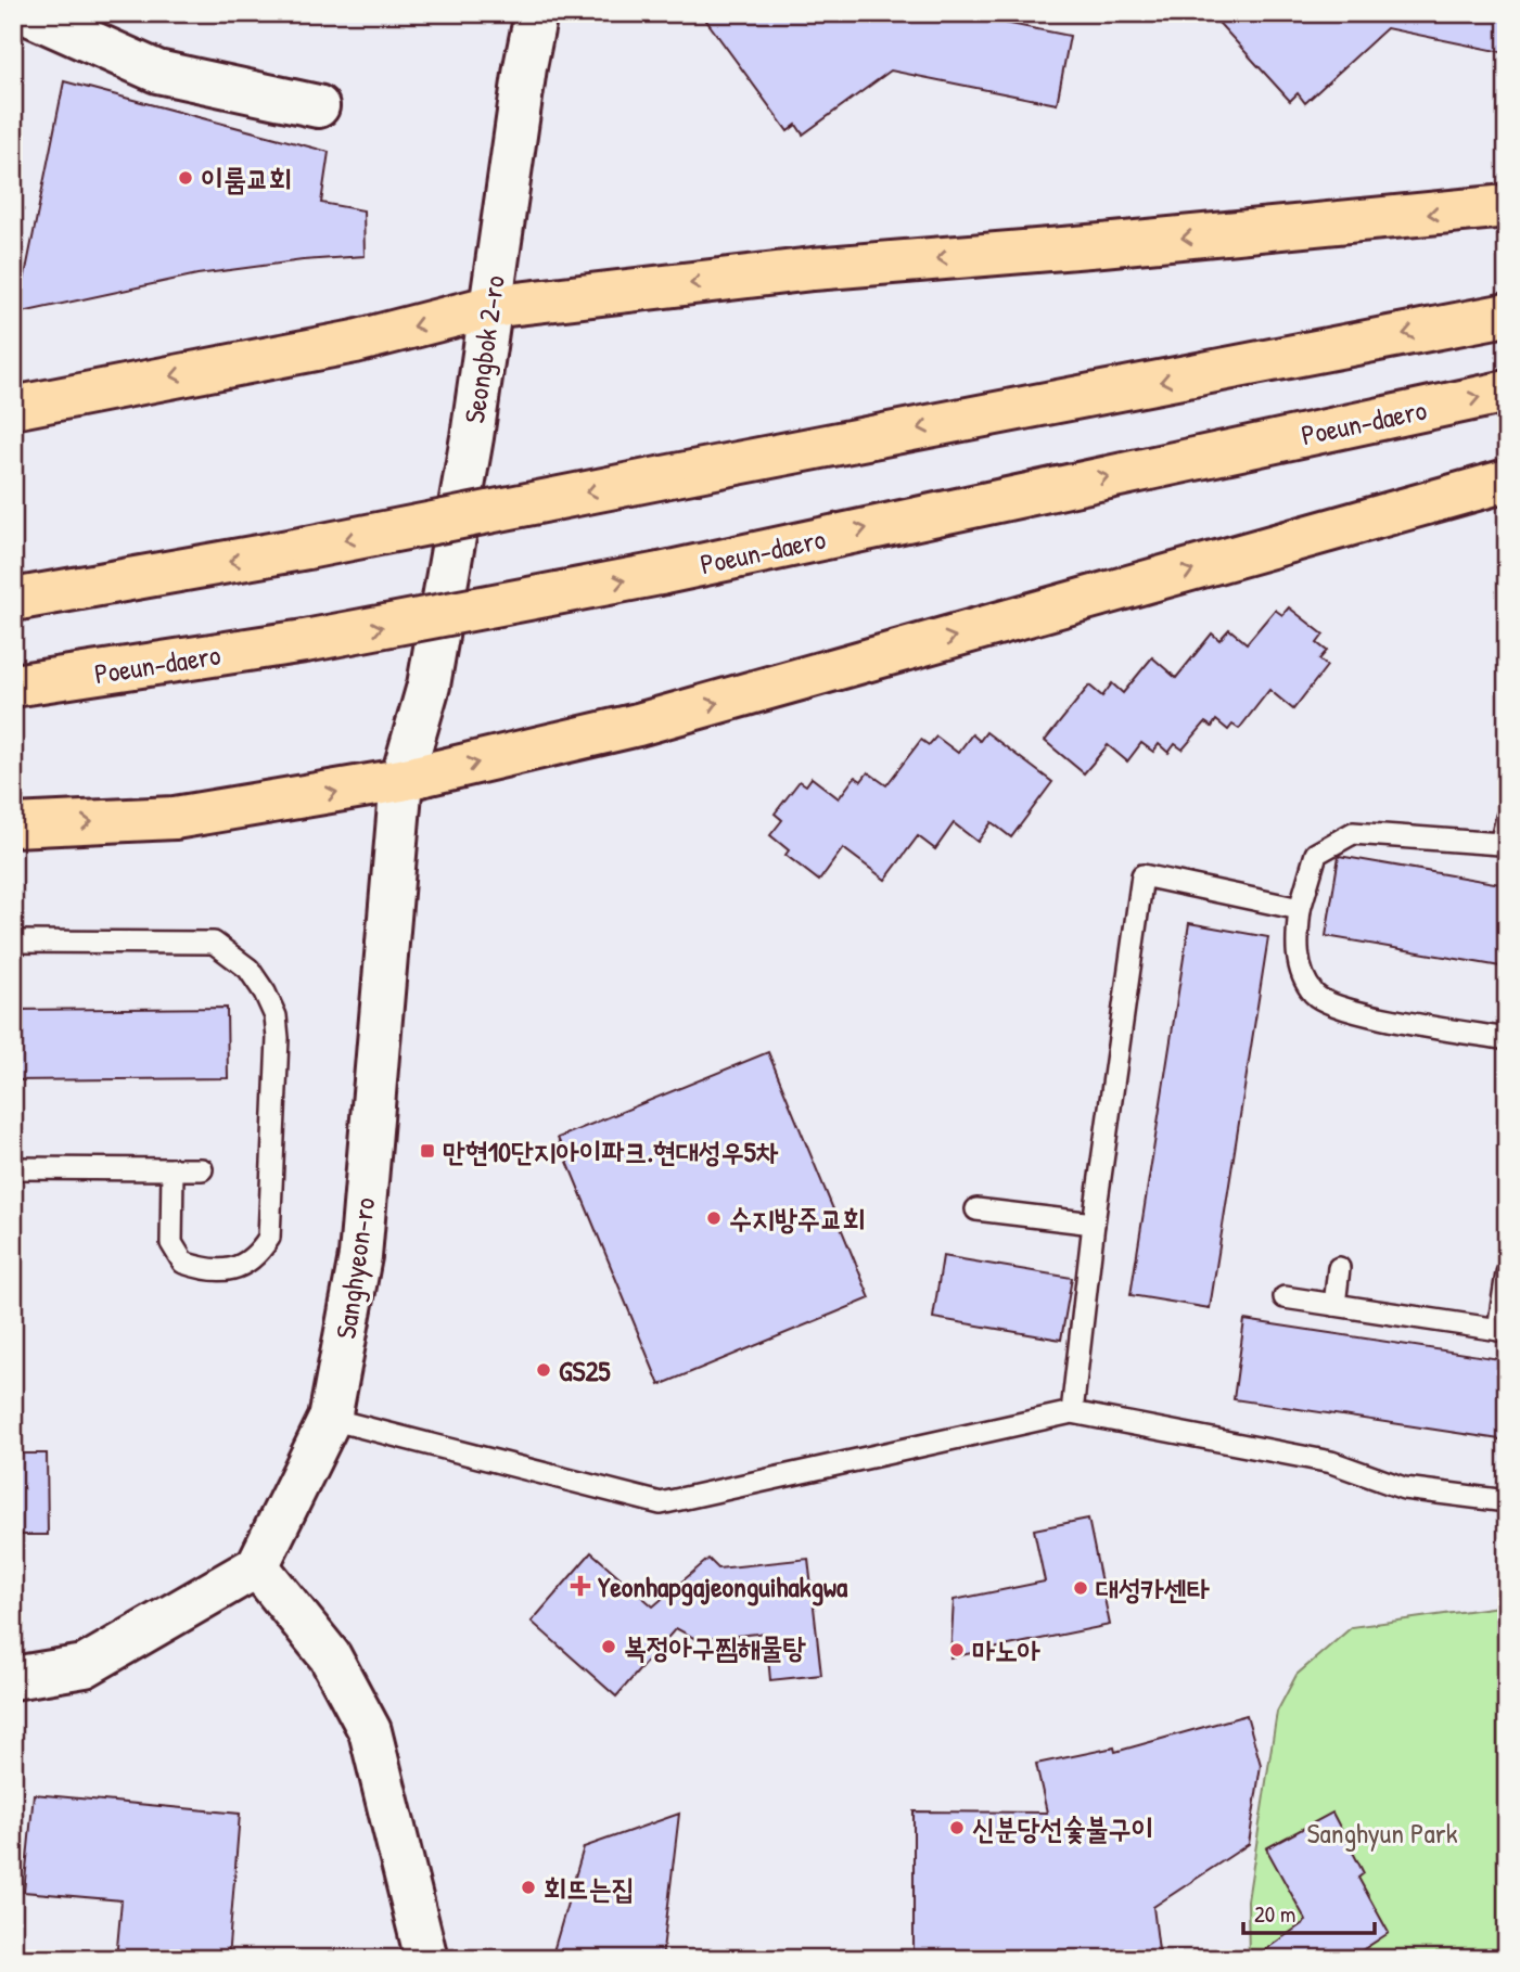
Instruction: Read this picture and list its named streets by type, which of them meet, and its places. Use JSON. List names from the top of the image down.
{
  "streets": {
    "main road": ["Poeun-daero"],
    "street": ["Seongbok 2-ro", "Sanghyeon-ro"]
  },
  "crossings": [
    ["Seongbok 2-ro", "Sanghyeon-ro"]
  ],
  "parks": ["Sanghyun Park"],
  "places": {
    "other": [
      "이룸교회",
      "수지방주교회",
      "GS25",
      "대성카센타",
      "복정아구찜해물탕",
      "마노아",
      "신분당선숯불구이",
      "회뜨는집"
    ],
    "transit": ["만현10단지아이파크.현대성우5차"],
    "health": ["Yeonhapgajeonguihakgwa"]
  },
  "scale_bar": "20 m"
}
